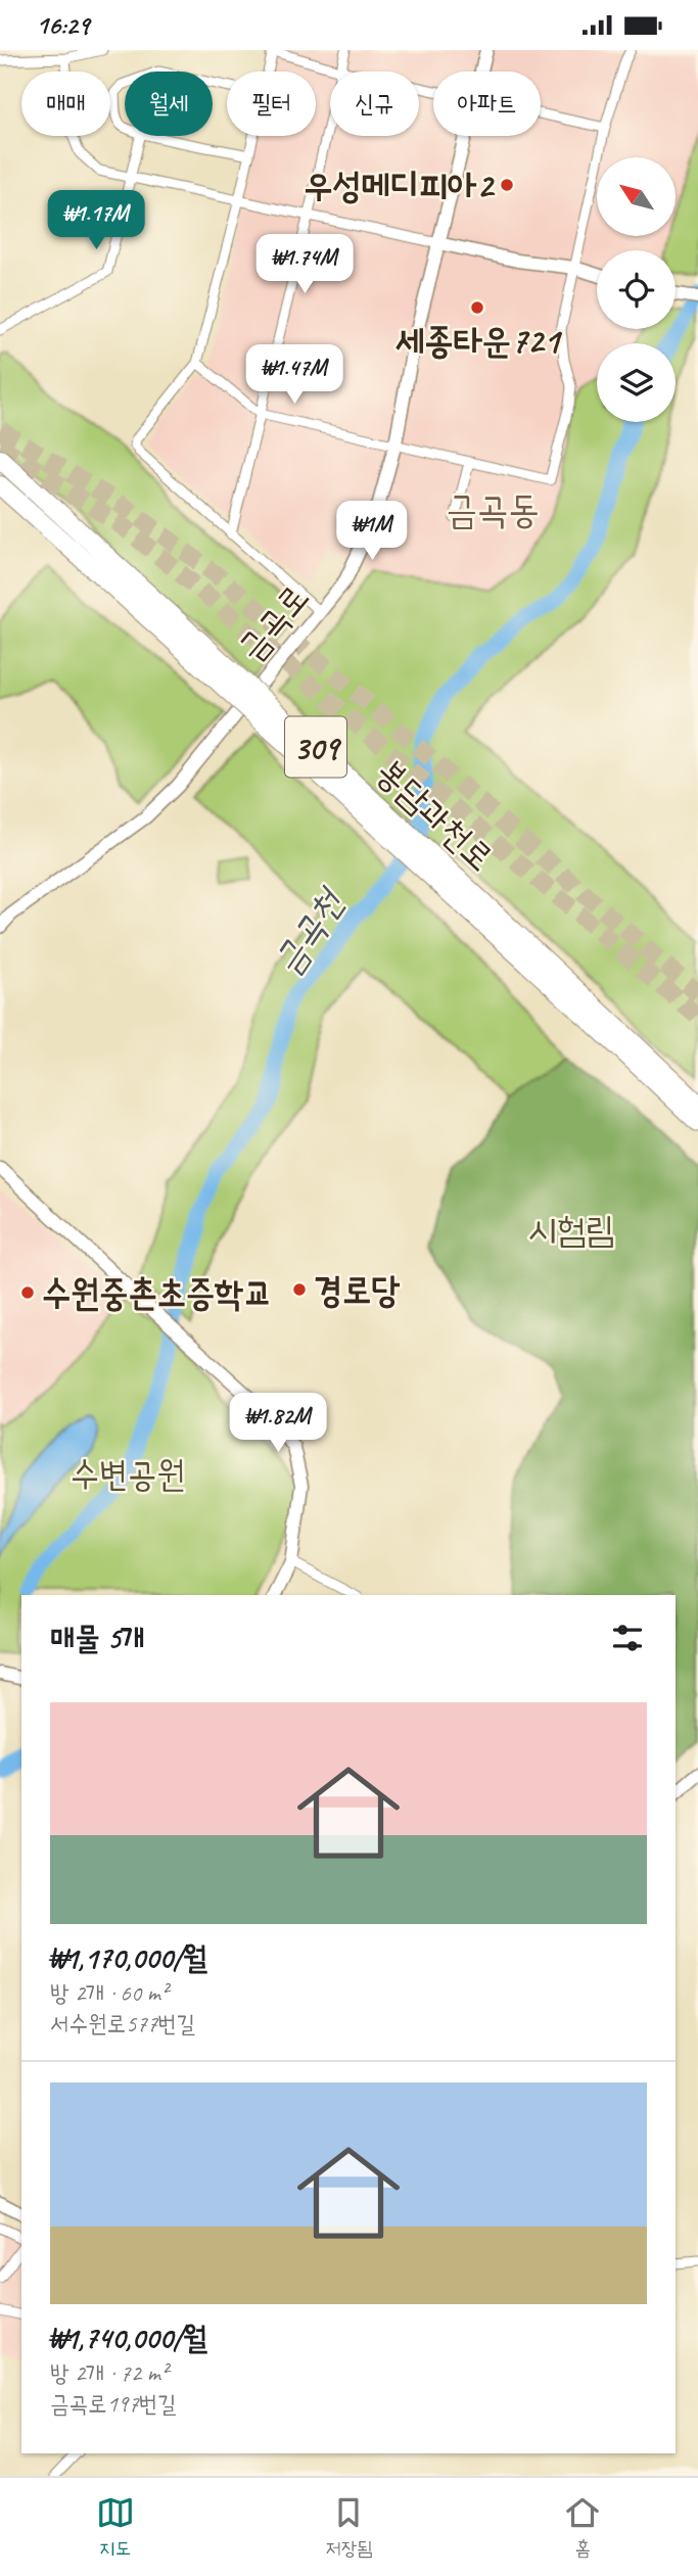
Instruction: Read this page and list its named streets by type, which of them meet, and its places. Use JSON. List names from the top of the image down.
{
  "streets": {
    "highway": ["309", "봉담과천로"],
    "main road": ["금곡로"]
  },
  "districts": ["금곡동"],
  "water": ["금곡천"],
  "parks": ["시험림", "수변공원"],
  "places": [
    "우성메디피아2",
    "세종타운721",
    "경로당",
    "수원중촌초증학교"
  ],
  "north": "top left",
  "page": {
    "status": "16:29",
    "chip": [
      "매매",
      "월세",
      "필터",
      "신규",
      "아파트"
    ],
    "price": [
      "₩1.17M",
      "₩1.74M",
      "₩1.47M",
      "₩1M",
      "₩1.82M"
    ],
    "heading": "매물 5개",
    "list": [
      {
        "name": "₩1,170,000/월",
        "note": "방 2개 · 60 m² · 서수원로577번길"
      },
      {
        "name": "₩1,740,000/월",
        "note": "방 2개 · 72 m² · 금곡로197번길"
      }
    ],
    "tabs": ["지도", "저장됨", "홈"]
  }
}
